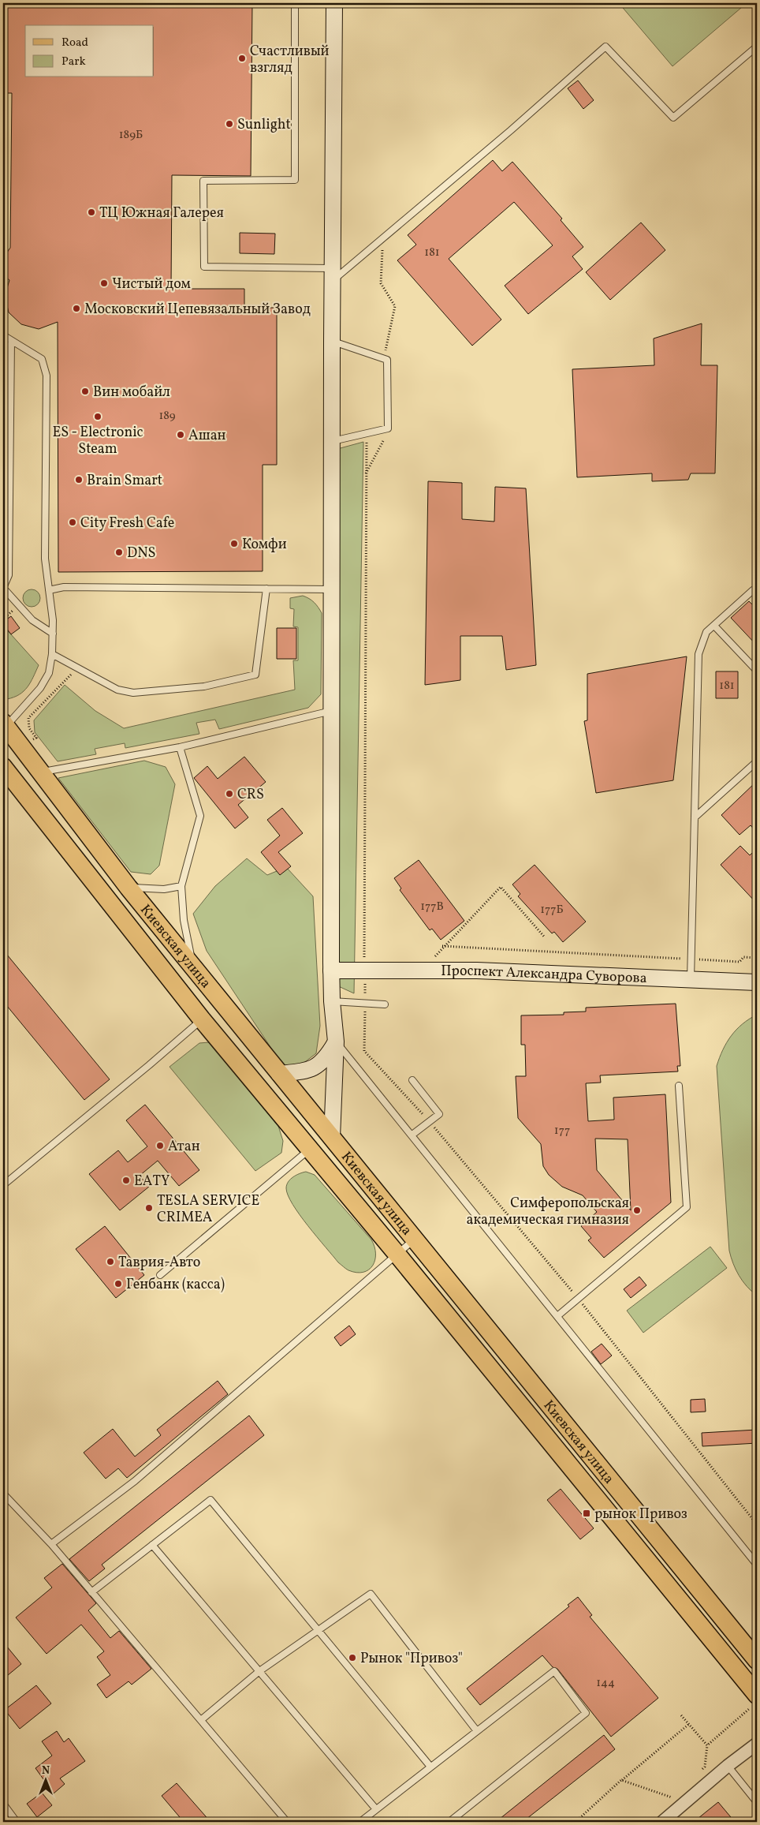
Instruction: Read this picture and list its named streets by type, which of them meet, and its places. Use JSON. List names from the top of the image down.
{
  "streets": {
    "main road": ["Киевская улица", "Проспект Александра Суворова"]
  },
  "places": {
    "other": [
      "Счастливый взгляд",
      "Sunlight",
      "ТЦ Южная Галерея",
      "Чистый дом",
      "Московский Цепевязальный Завод",
      "Вин мобайл",
      "ES - Electronic Steam",
      "Ашан",
      "Brain Smart",
      "City Fresh Cafe",
      "Комфи",
      "DNS",
      "CRS",
      "Атан",
      "EАTY",
      "TESLA SERVICE CRIMEA",
      "Симферопольская академическая гимназия",
      "Таврия-Авто",
      "Генбанк (касса)",
      "Рынок \"Привоз\""
    ],
    "transit": ["рынок Привоз"]
  },
  "house_numbers": [
    "189Б",
    "181",
    "189",
    "181",
    "177В",
    "177Б",
    "177",
    "144"
  ],
  "legend": ["Road", "Park"],
  "north": "top"
}
